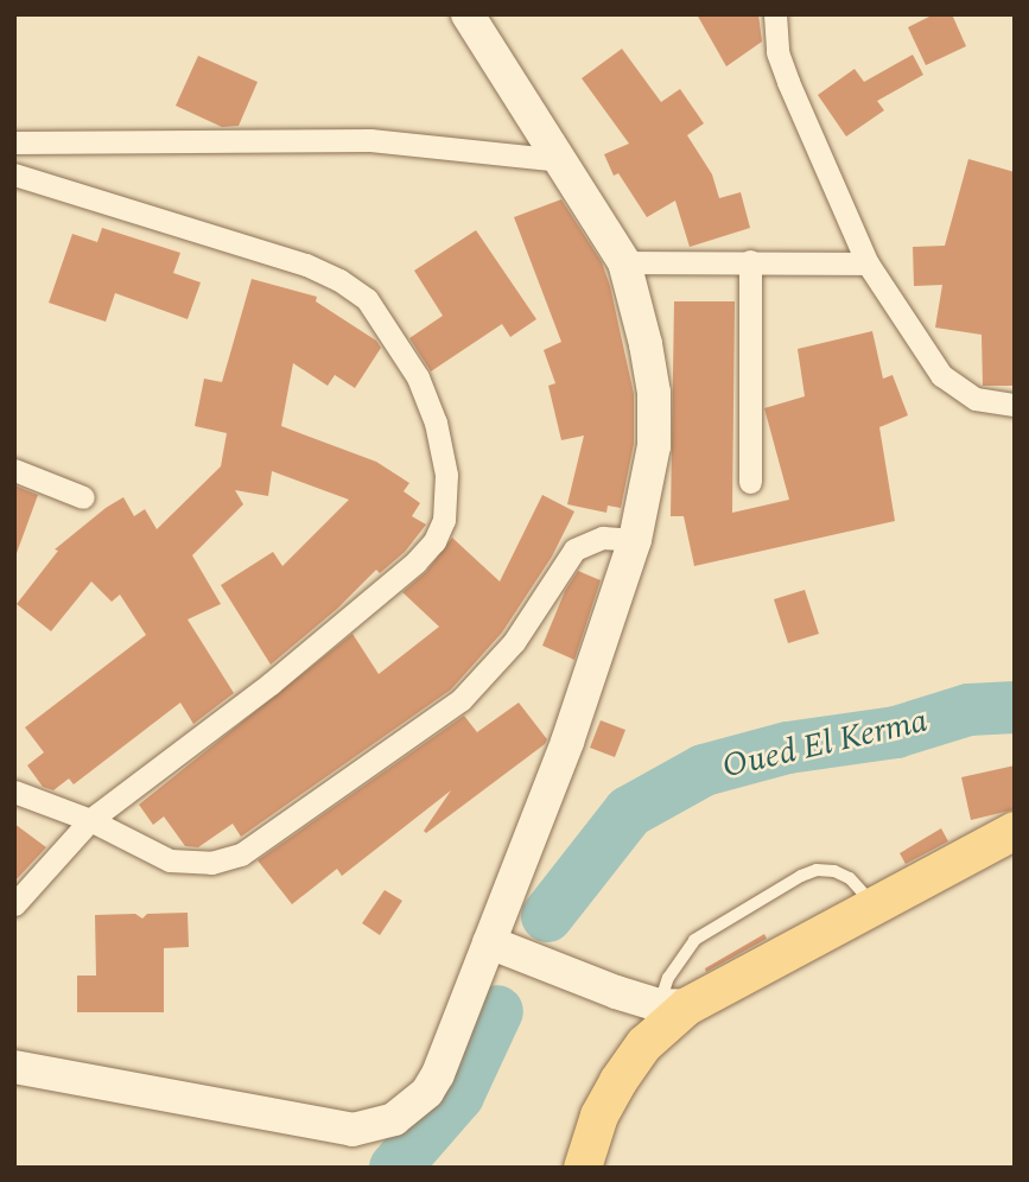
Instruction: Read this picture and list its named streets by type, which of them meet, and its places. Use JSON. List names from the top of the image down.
{
  "water": ["Oued El Kerma"]
}
